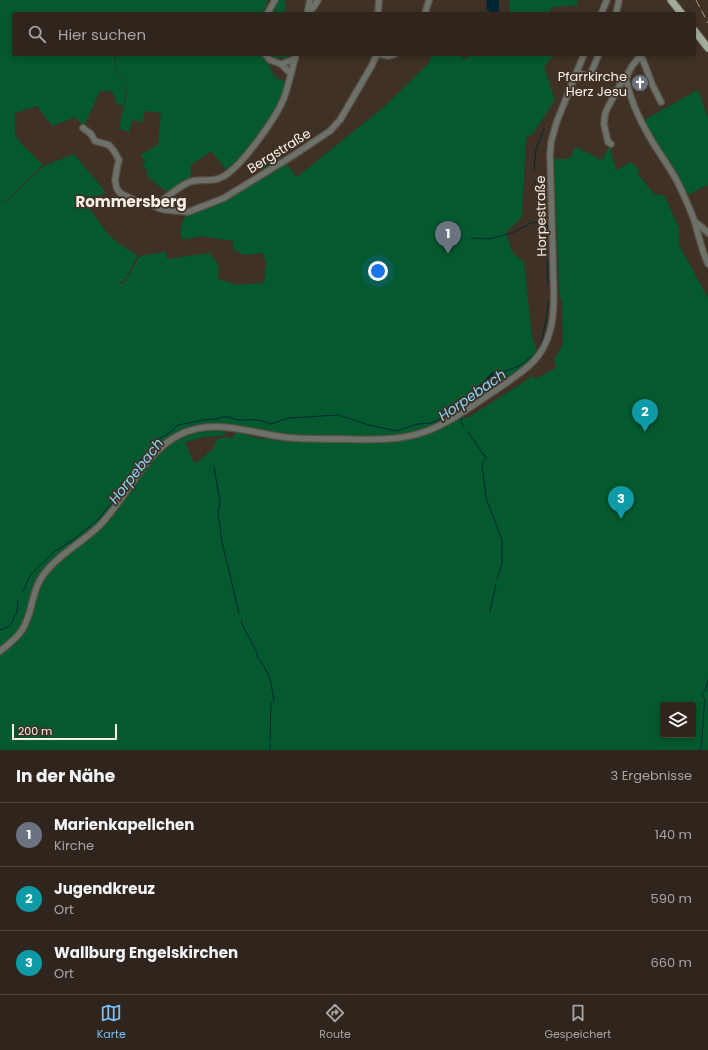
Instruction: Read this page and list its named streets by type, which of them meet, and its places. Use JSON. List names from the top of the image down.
{
  "streets": {
    "street": ["Bergstraße", "Horpestraße"]
  },
  "districts": ["Rommersberg"],
  "water": ["Horpebach"],
  "places": {
    "church": ["Pfarrkirche Herz Jesu"]
  },
  "scale_bar": "200 m",
  "page": {
    "search": "Hier suchen",
    "pins": ["1", "2", "3"],
    "scale": "200 m",
    "heading": ["In der Nähe", "3 Ergebnisse"],
    "list": [
      {
        "mark": "1",
        "name": "Marienkapellchen",
        "note": "Kirche",
        "value": "140 m"
      },
      {
        "mark": "2",
        "name": "Jugendkreuz",
        "note": "Ort",
        "value": "590 m"
      },
      {
        "mark": "3",
        "name": "Wallburg Engelskirchen",
        "note": "Ort",
        "value": "660 m"
      }
    ],
    "nav": ["Karte", "Route", "Gespeichert"]
  }
}
